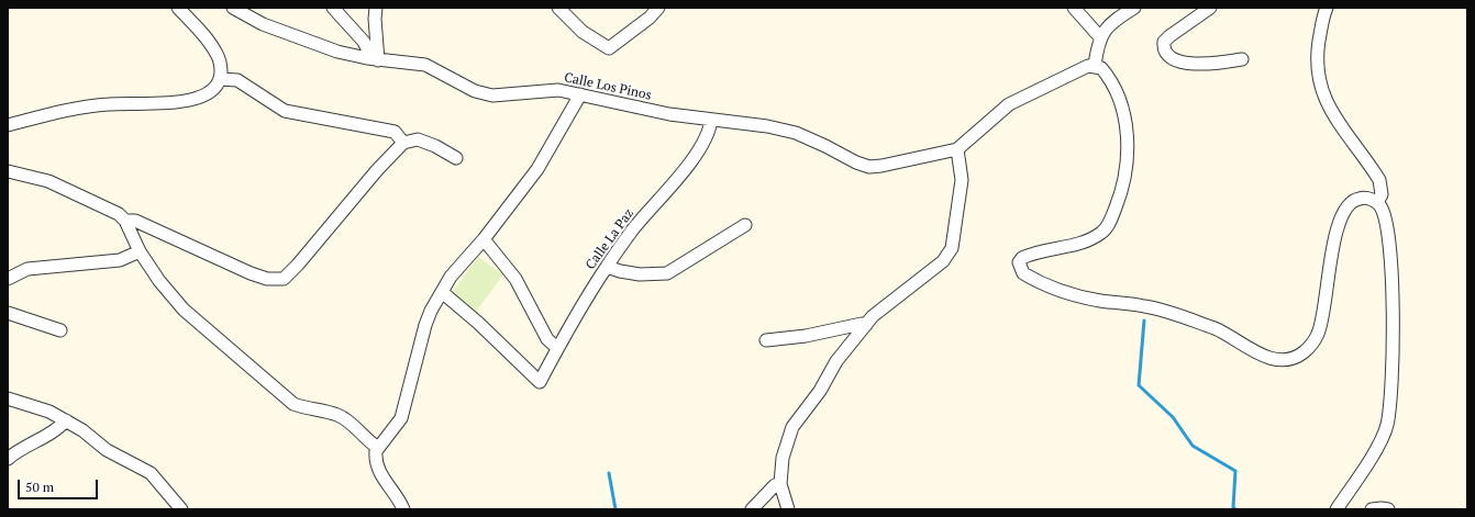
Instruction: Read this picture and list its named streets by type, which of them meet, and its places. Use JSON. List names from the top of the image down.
{
  "streets": {
    "street": ["Calle Los Pinos", "Calle La Paz"]
  },
  "crossings": [
    ["Calle Los Pinos", "Calle La Paz"]
  ],
  "scale_bar": "50 m"
}
